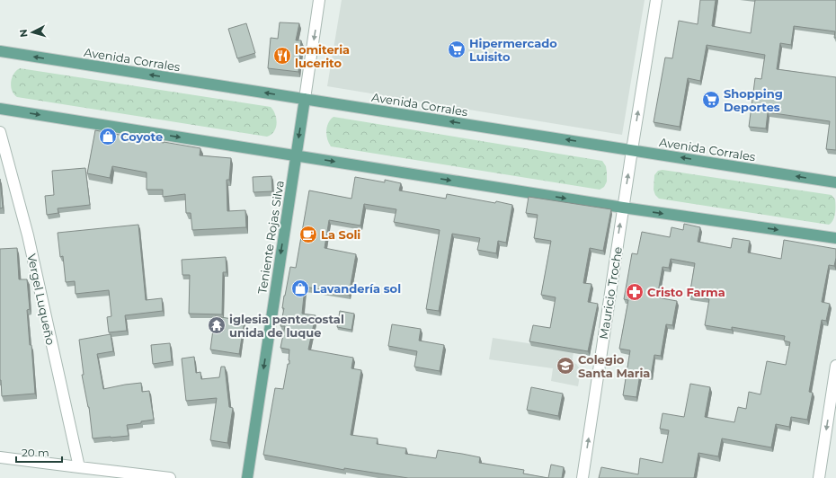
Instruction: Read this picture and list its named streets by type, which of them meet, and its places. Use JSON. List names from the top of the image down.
{
  "streets": {
    "main road": ["Avenida Corrales", "Teniente Rojas Silva"],
    "street": ["Mauricio Troche", "Vergel Luqueño"]
  },
  "crossings": [
    ["Avenida Corrales", "Teniente Rojas Silva"],
    ["Avenida Corrales", "Mauricio Troche"]
  ],
  "one_way": ["Teniente Rojas Silva", "Mauricio Troche"],
  "places": {
    "supermarket": ["Hipermercado Luisito", "Shopping Deportes"],
    "restaurant": ["lomiteria lucerito"],
    "shop": ["Coyote", "Lavandería sol"],
    "cafe": ["La Soli"],
    "pharmacy": ["Cristo Farma"],
    "temple": ["iglesia pentecostal unida de luque"],
    "school or university": ["Colegio Santa Maria"]
  },
  "scale_bar": "20 m",
  "north": "left"
}
